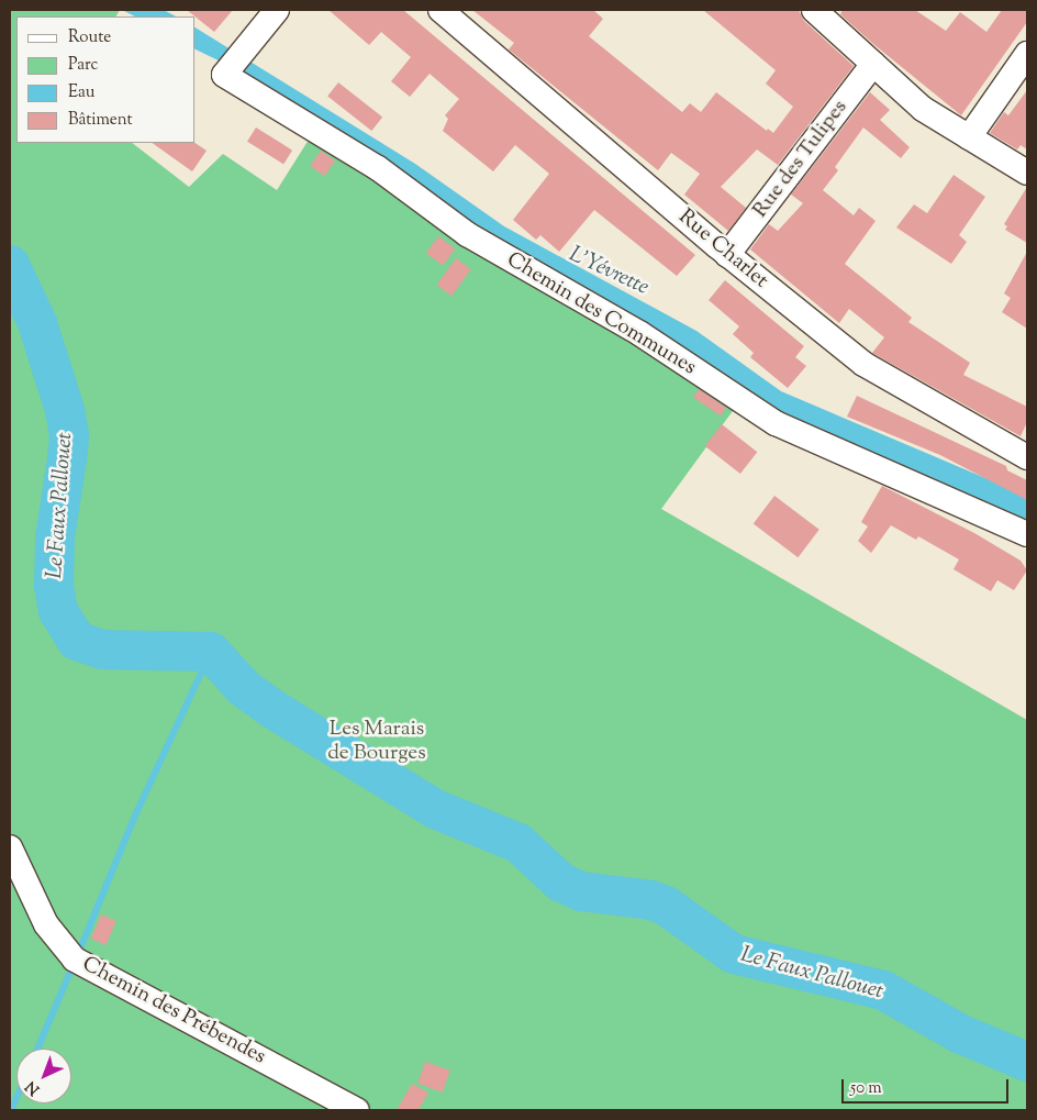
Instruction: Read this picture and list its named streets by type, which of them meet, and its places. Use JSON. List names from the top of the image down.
{
  "streets": {
    "street": [
      "Rue des Tulipes",
      "Rue Charlet",
      "Chemin des Communes",
      "Chemin des Prébendes"
    ]
  },
  "crossings": [
    ["Rue des Tulipes", "Rue Charlet"]
  ],
  "water": ["L'Yévrette", "Le Faux Pallouet"],
  "parks": ["Les Marais de Bourges"],
  "legend": [
    "Route",
    "Parc",
    "Eau",
    "Bâtiment"
  ],
  "scale_bar": "50 m",
  "north": "bottom left"
}
